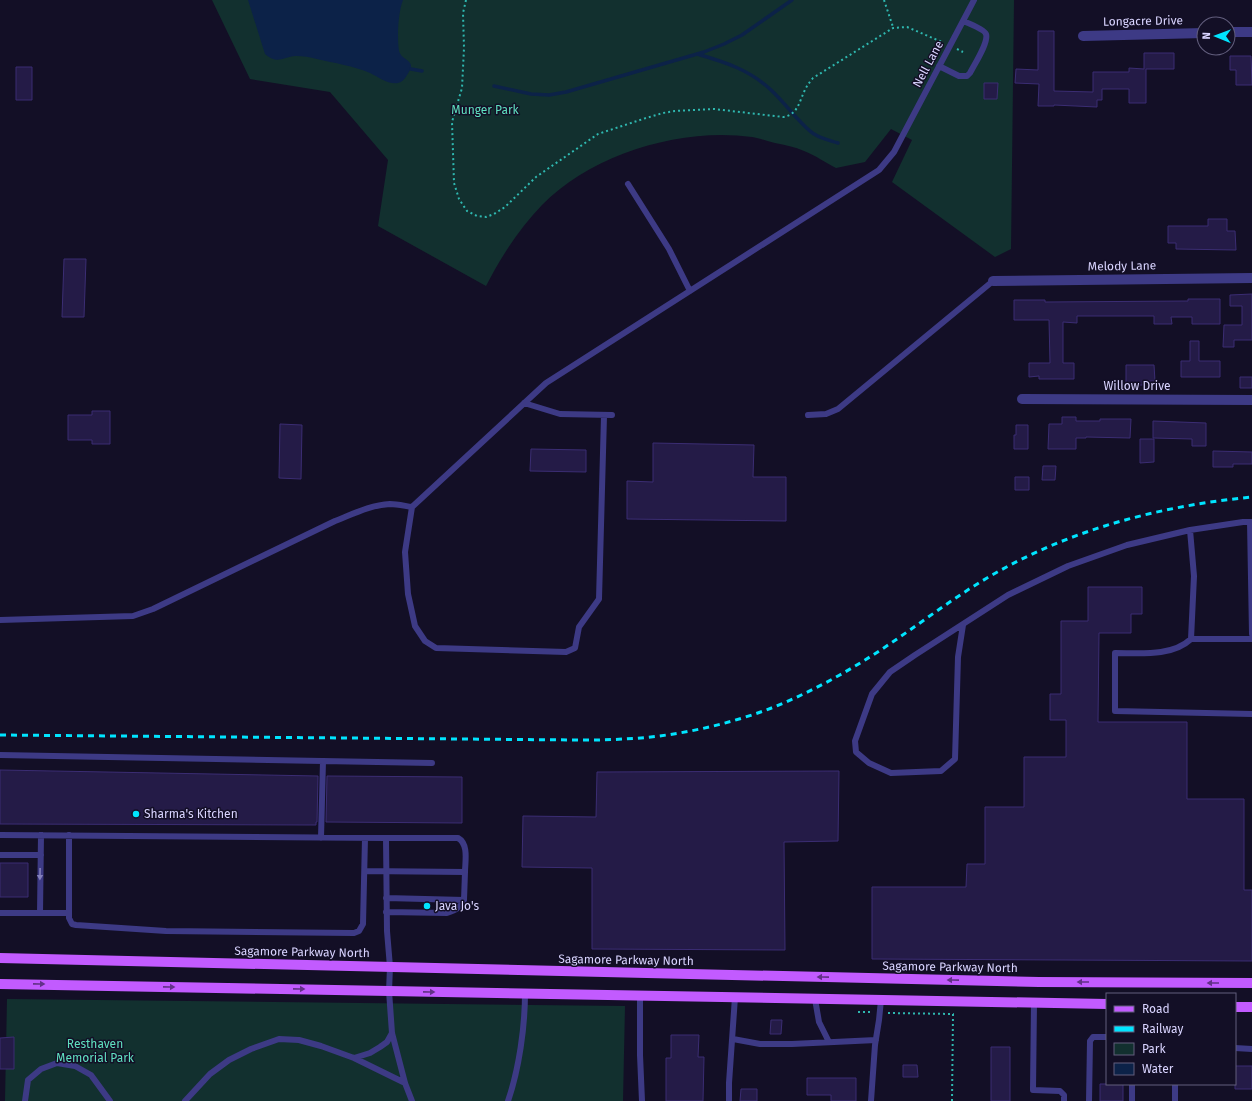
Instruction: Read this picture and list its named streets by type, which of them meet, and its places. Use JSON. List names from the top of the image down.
{
  "streets": {
    "main road": ["Sagamore Parkway North"],
    "street": ["Longacre Drive", "Melody Lane", "Willow Drive"],
    "lane": ["Nell Lane"]
  },
  "parks": ["Munger Park", "Resthaven Memorial Park"],
  "places": ["Sharma's Kitchen", "Java Jo's"],
  "legend": [
    "Road",
    "Railway",
    "Park",
    "Water"
  ],
  "north": "left"
}
